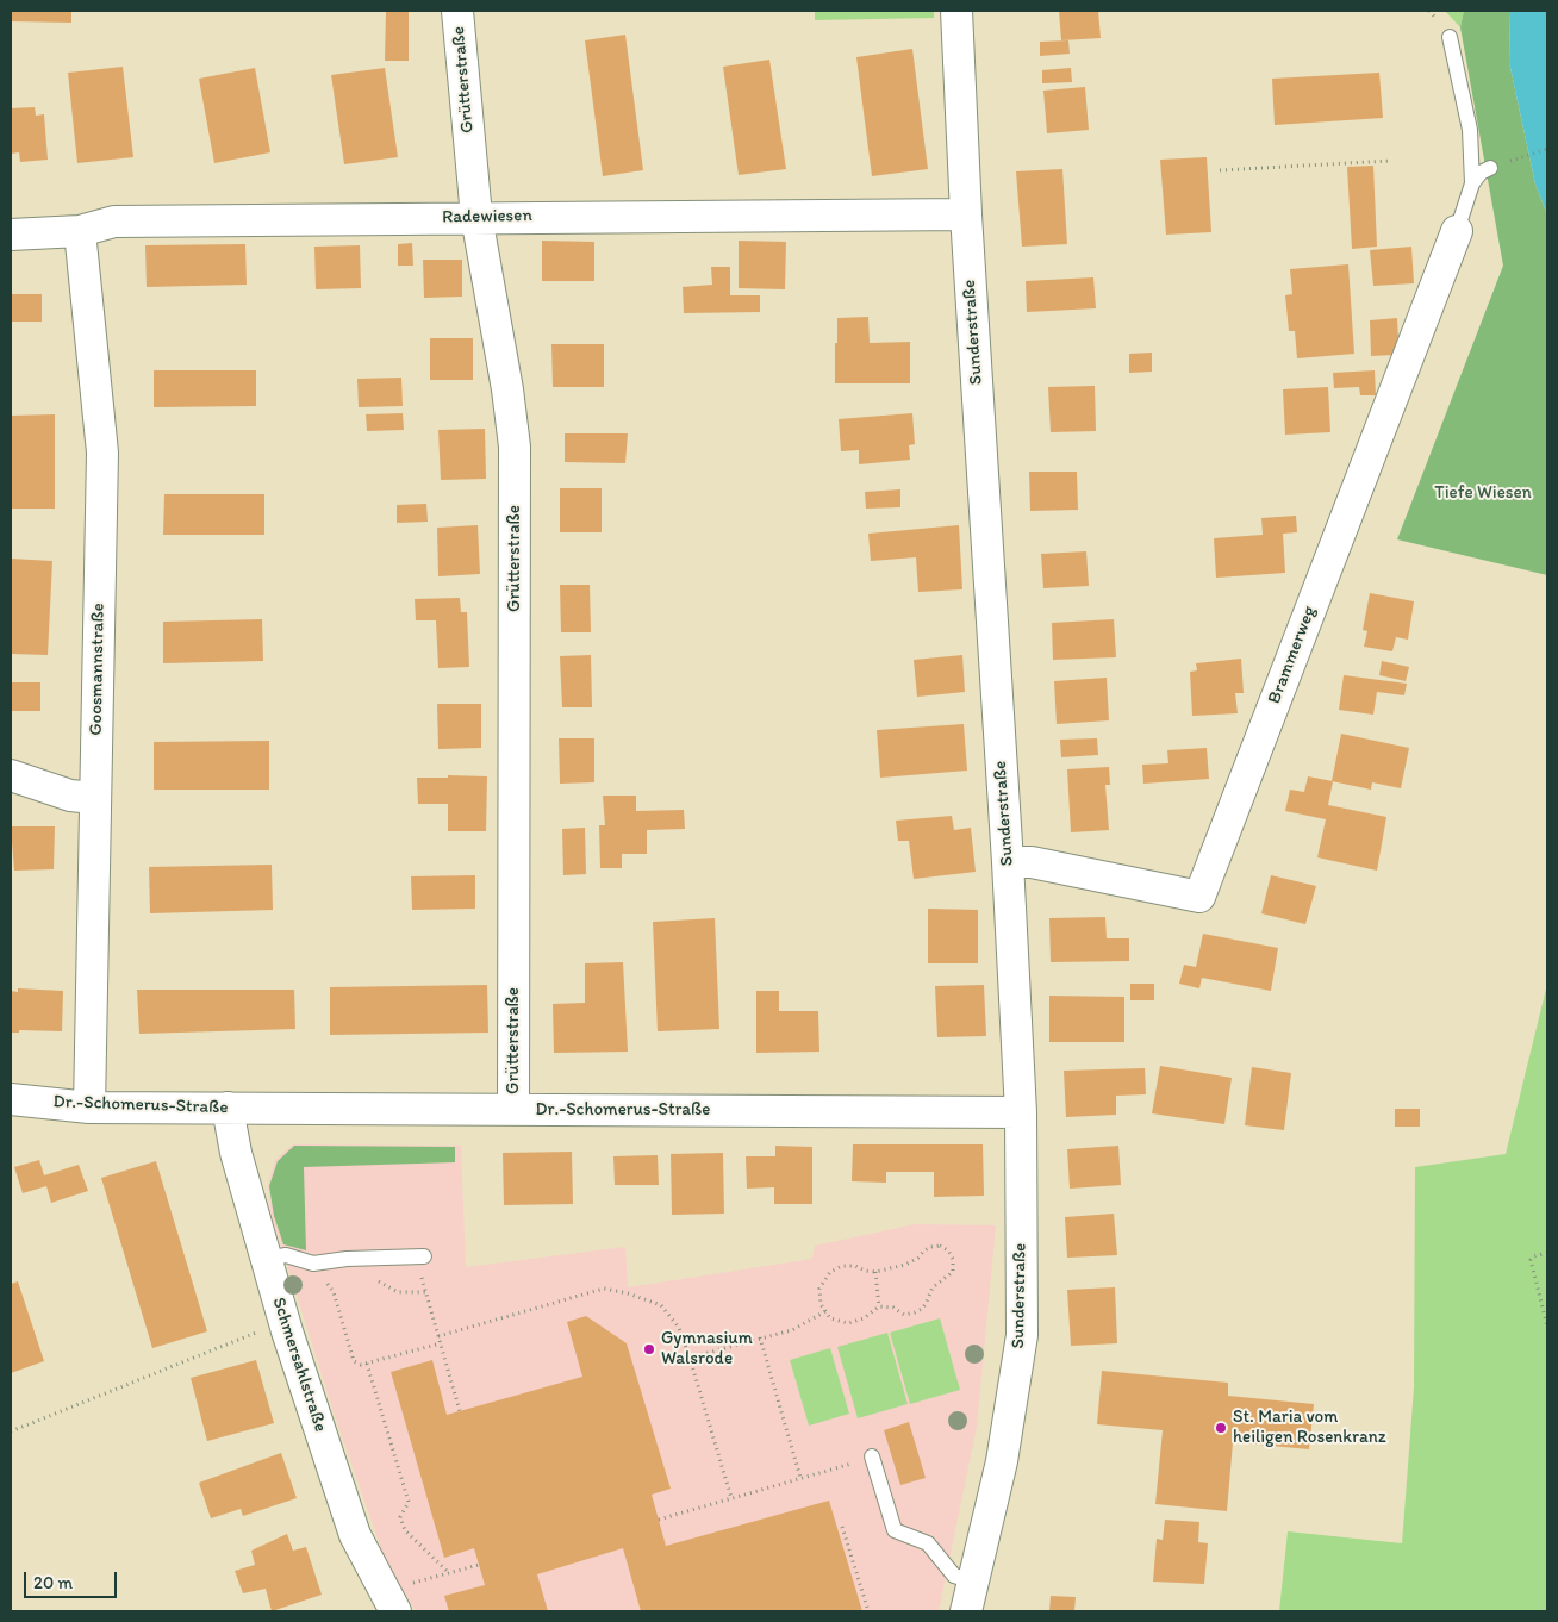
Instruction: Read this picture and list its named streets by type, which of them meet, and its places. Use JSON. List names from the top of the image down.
{
  "streets": {
    "street": [
      "Grütterstraße",
      "Radewiesen",
      "Sunderstraße",
      "Brammerweg",
      "Goosmannstraße",
      "Dr.-Schomerus-Straße",
      "Schmersahlstraße"
    ]
  },
  "crossings": [
    ["Grütterstraße", "Radewiesen"],
    ["Grütterstraße", "Dr.-Schomerus-Straße"],
    ["Radewiesen", "Sunderstraße"],
    ["Radewiesen", "Goosmannstraße"],
    ["Sunderstraße", "Brammerweg"],
    ["Sunderstraße", "Dr.-Schomerus-Straße"],
    ["Goosmannstraße", "Dr.-Schomerus-Straße"],
    ["Dr.-Schomerus-Straße", "Schmersahlstraße"]
  ],
  "parks": ["Tiefe Wiesen"],
  "places": ["Gymnasium Walsrode", "St. Maria vom heiligen Rosenkranz"],
  "scale_bar": "20 m"
}
